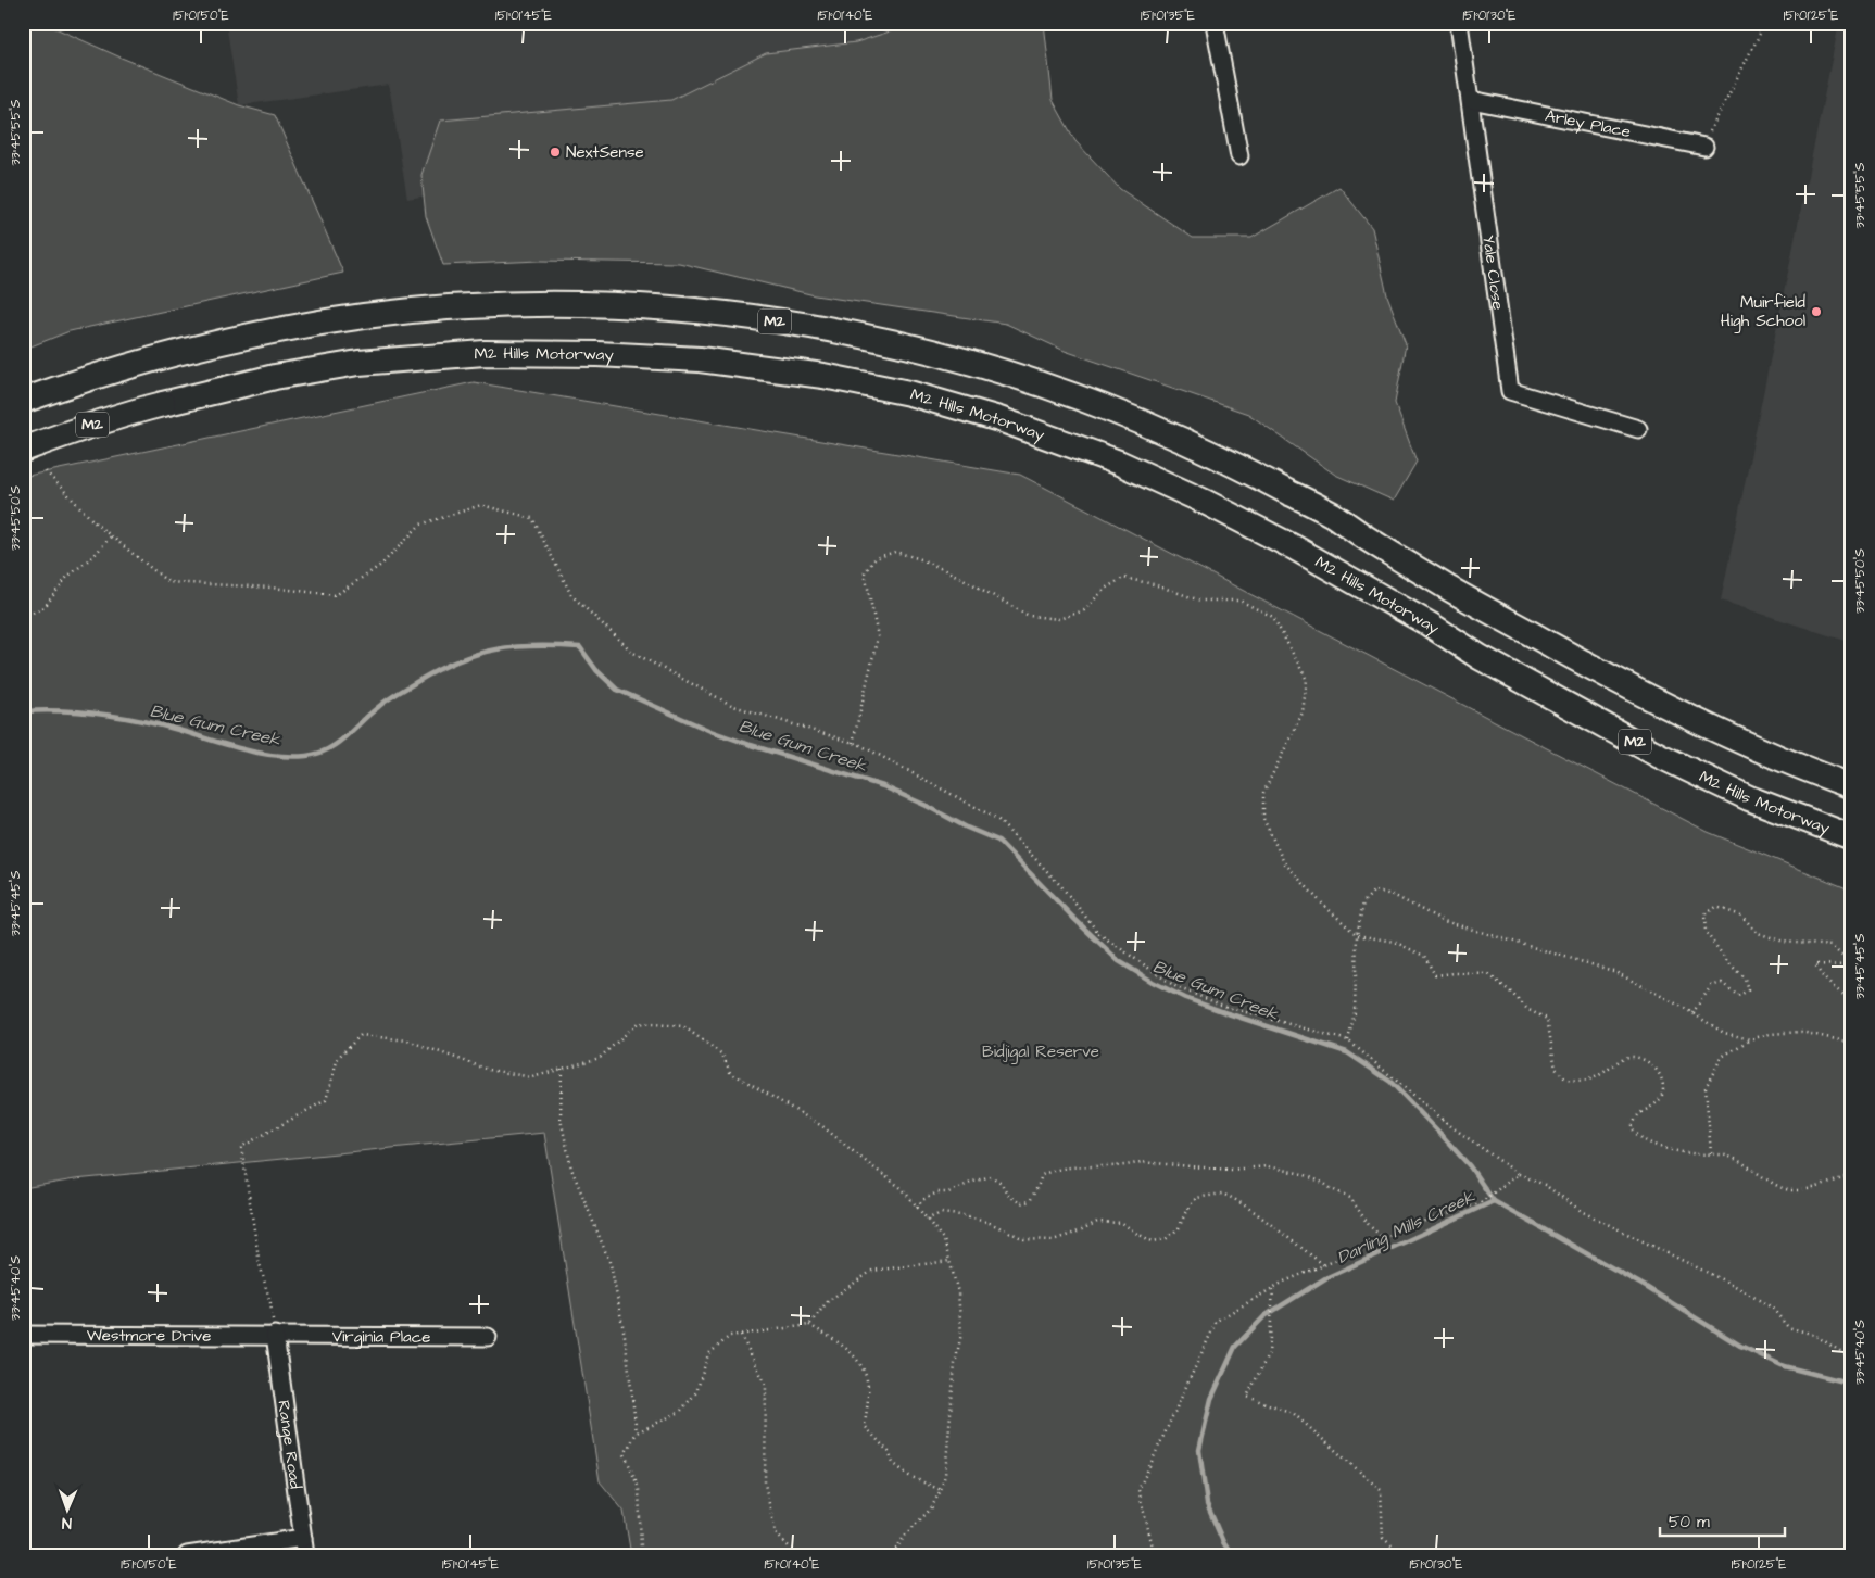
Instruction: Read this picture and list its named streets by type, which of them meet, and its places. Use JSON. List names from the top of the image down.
{
  "streets": {
    "highway": ["M2", "M2 Hills Motorway"],
    "street": [
      "Arley Place",
      "Yale Close",
      "Westmore Drive",
      "Virginia Place",
      "Range Road"
    ]
  },
  "crossings": [
    ["Arley Place", "Yale Close"],
    ["Westmore Drive", "Virginia Place"],
    ["Westmore Drive", "Range Road"],
    ["Virginia Place", "Range Road"]
  ],
  "water": ["Blue Gum Creek", "Darling Mills Creek"],
  "parks": ["Bidjigal Reserve"],
  "places": ["NextSense", "Muirfield High School"],
  "scale_bar": "50 m",
  "north": "bottom",
  "coordinates": [
    "151°01'50\"E",
    "151°01'45\"E",
    "151°01'40\"E",
    "151°01'35\"E",
    "151°01'30\"E",
    "151°01'25\"E",
    "33°45'55\"S",
    "33°45'50\"S",
    "33°45'45\"S",
    "33°45'40\"S"
  ]
}
